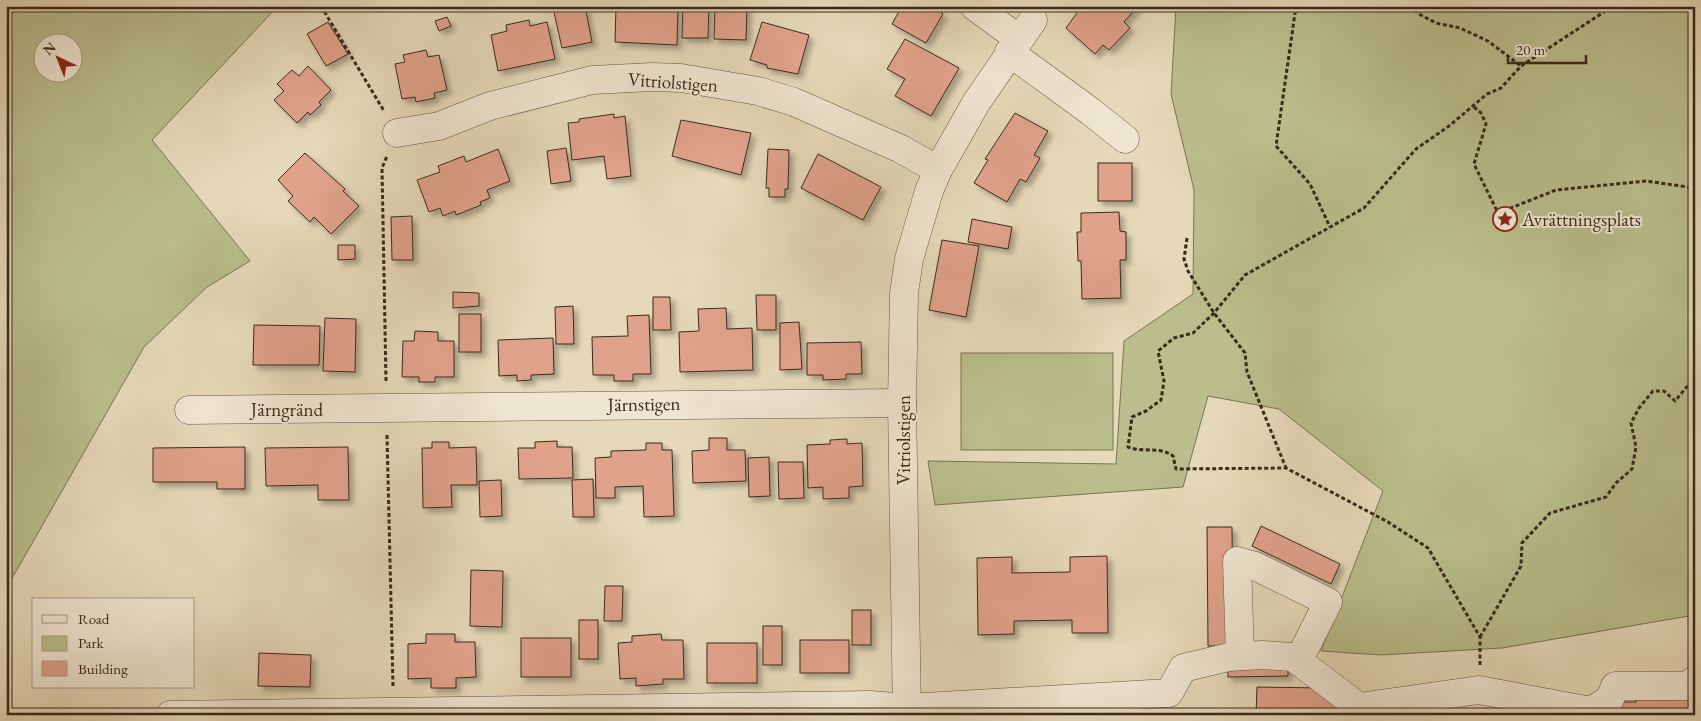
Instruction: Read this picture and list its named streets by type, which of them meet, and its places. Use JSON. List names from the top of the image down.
{
  "streets": {
    "street": ["Vitriolstigen", "Järnstigen", "Järngränd"]
  },
  "crossings": [
    ["Vitriolstigen", "Järnstigen"],
    ["Järnstigen", "Järngränd"]
  ],
  "places": {
    "place": ["Avrättningsplats"]
  },
  "legend": ["Road", "Park", "Building"],
  "scale_bar": "20 m",
  "north": "top left"
}
